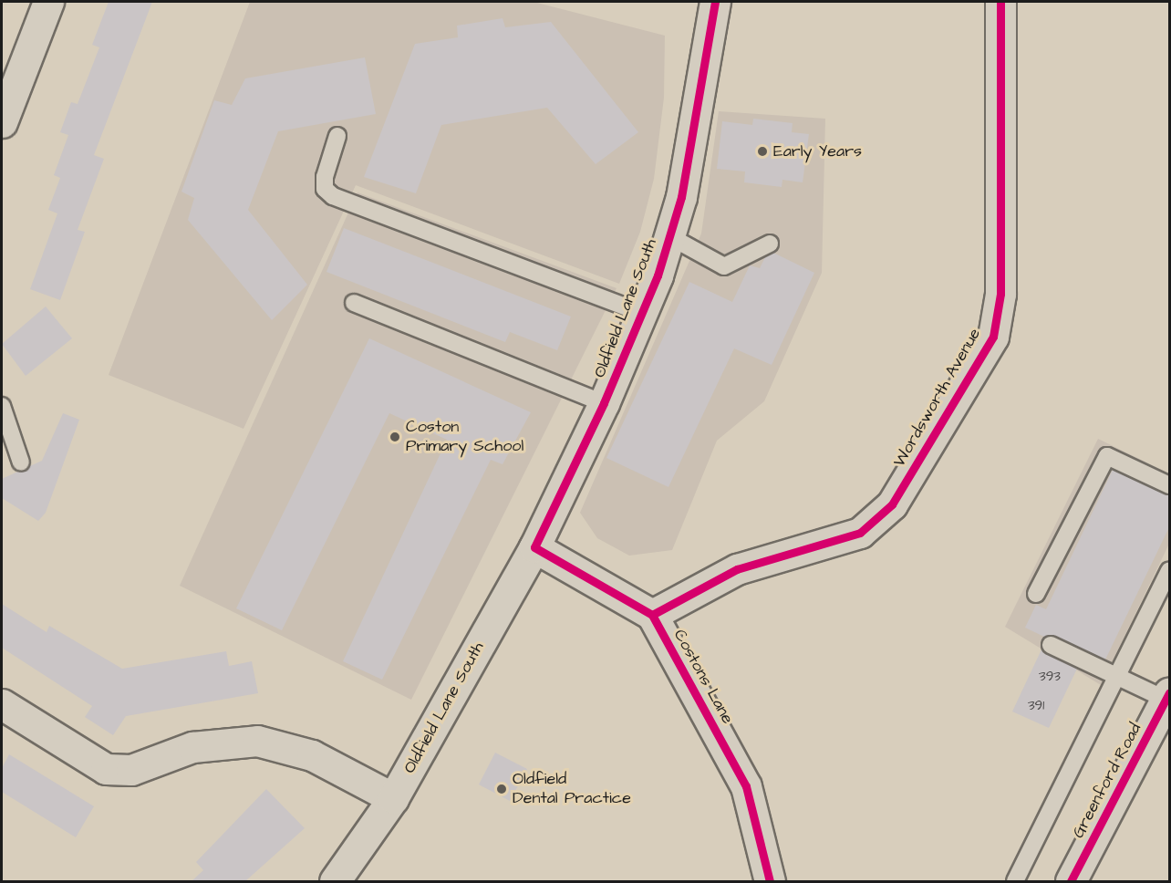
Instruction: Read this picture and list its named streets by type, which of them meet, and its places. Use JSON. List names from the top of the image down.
{
  "streets": {
    "street": [
      "Oldfield Lane South",
      "Wordsworth Avenue",
      "Costons Lane",
      "Greenford Road"
    ]
  },
  "crossings": [
    ["Wordsworth Avenue", "Costons Lane"]
  ],
  "places": ["Early Years", "Coston Primary School", "Oldfield Dental Practice"],
  "house_numbers": ["393", "391"]
}
